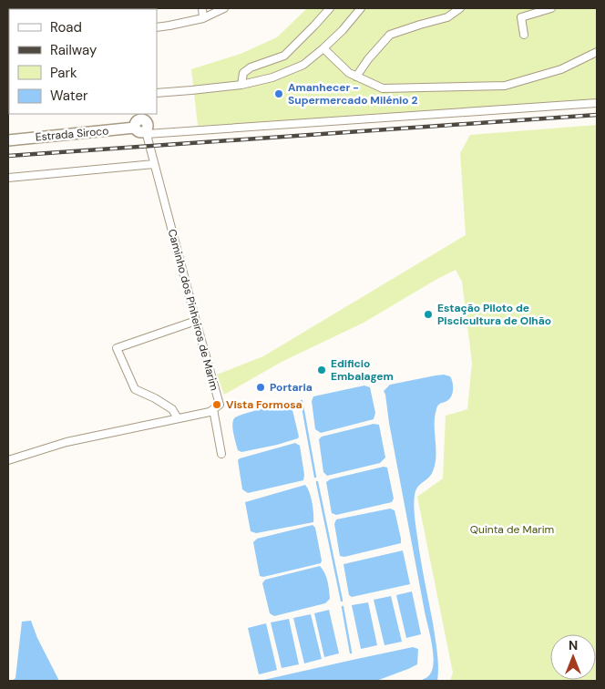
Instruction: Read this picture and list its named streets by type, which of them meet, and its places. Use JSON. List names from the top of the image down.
{
  "streets": {
    "street": ["Estrada Siroco", "Caminho dos Pinheiros de Marim"]
  },
  "crossings": [
    ["Estrada Siroco", "Caminho dos Pinheiros de Marim"]
  ],
  "parks": ["Quinta de Marim"],
  "places": [
    "Amanhecer - Supermercado Milénio 2",
    "Estação Piloto de Piscicultura de Olhão",
    "Edificio Embalagem",
    "Portaria",
    "Vista Formosa"
  ],
  "legend": [
    "Road",
    "Railway",
    "Park",
    "Water"
  ],
  "north": "top"
}
